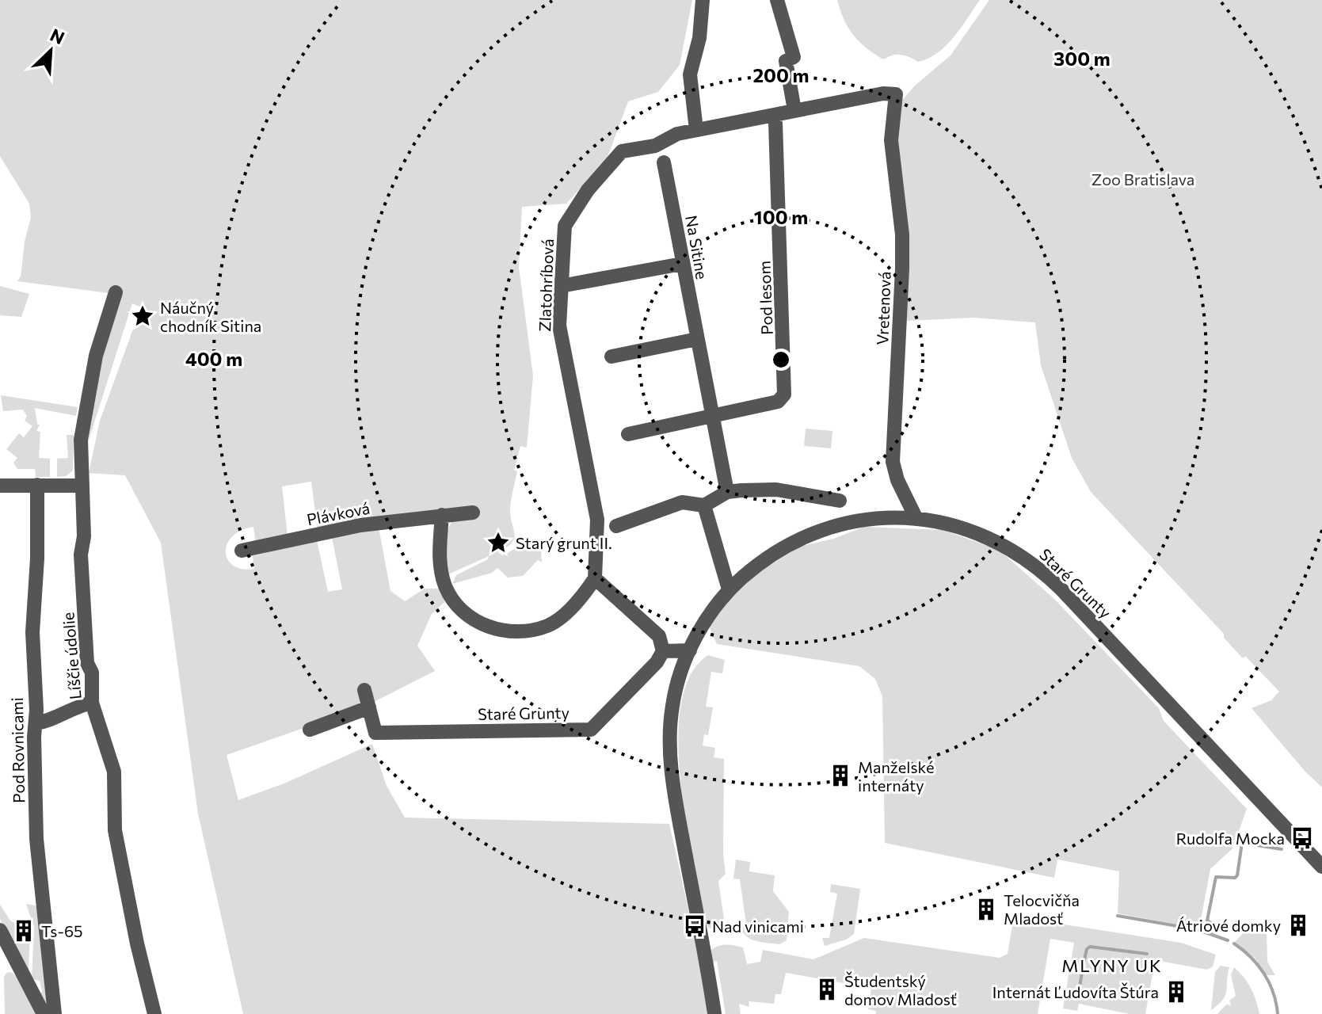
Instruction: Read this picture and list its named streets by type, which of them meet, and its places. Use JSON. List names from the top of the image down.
{
  "streets": {
    "street": [
      "Na Sitine",
      "Zlatohríbová",
      "Pod lesom",
      "Vretenová",
      "Plávková",
      "Staré Grunty",
      "Líščie údolie",
      "Pod Rovnicami"
    ]
  },
  "crossings": [
    ["Na Sitine", "Pod lesom"],
    ["Zlatohríbová", "Vretenová"],
    ["Vretenová", "Staré Grunty"]
  ],
  "districts": ["MLYNY UK"],
  "parks": ["Zoo Bratislava"],
  "places": {
    "place": ["Náučný chodník Sitina", "Starý grunt II."],
    "building": [
      "Manželské internáty",
      "Telocvičňa Mladosť",
      "Átriové domky",
      "Ts-65",
      "Študentský domov Mladosť",
      "Internát Ľudovíta Štúra"
    ],
    "bus stop": ["Rudolfa Mocka", "Nad vinicami"]
  },
  "north": "top right",
  "rings": [
    "300 m",
    "200 m",
    "100 m",
    "400 m"
  ]
}
